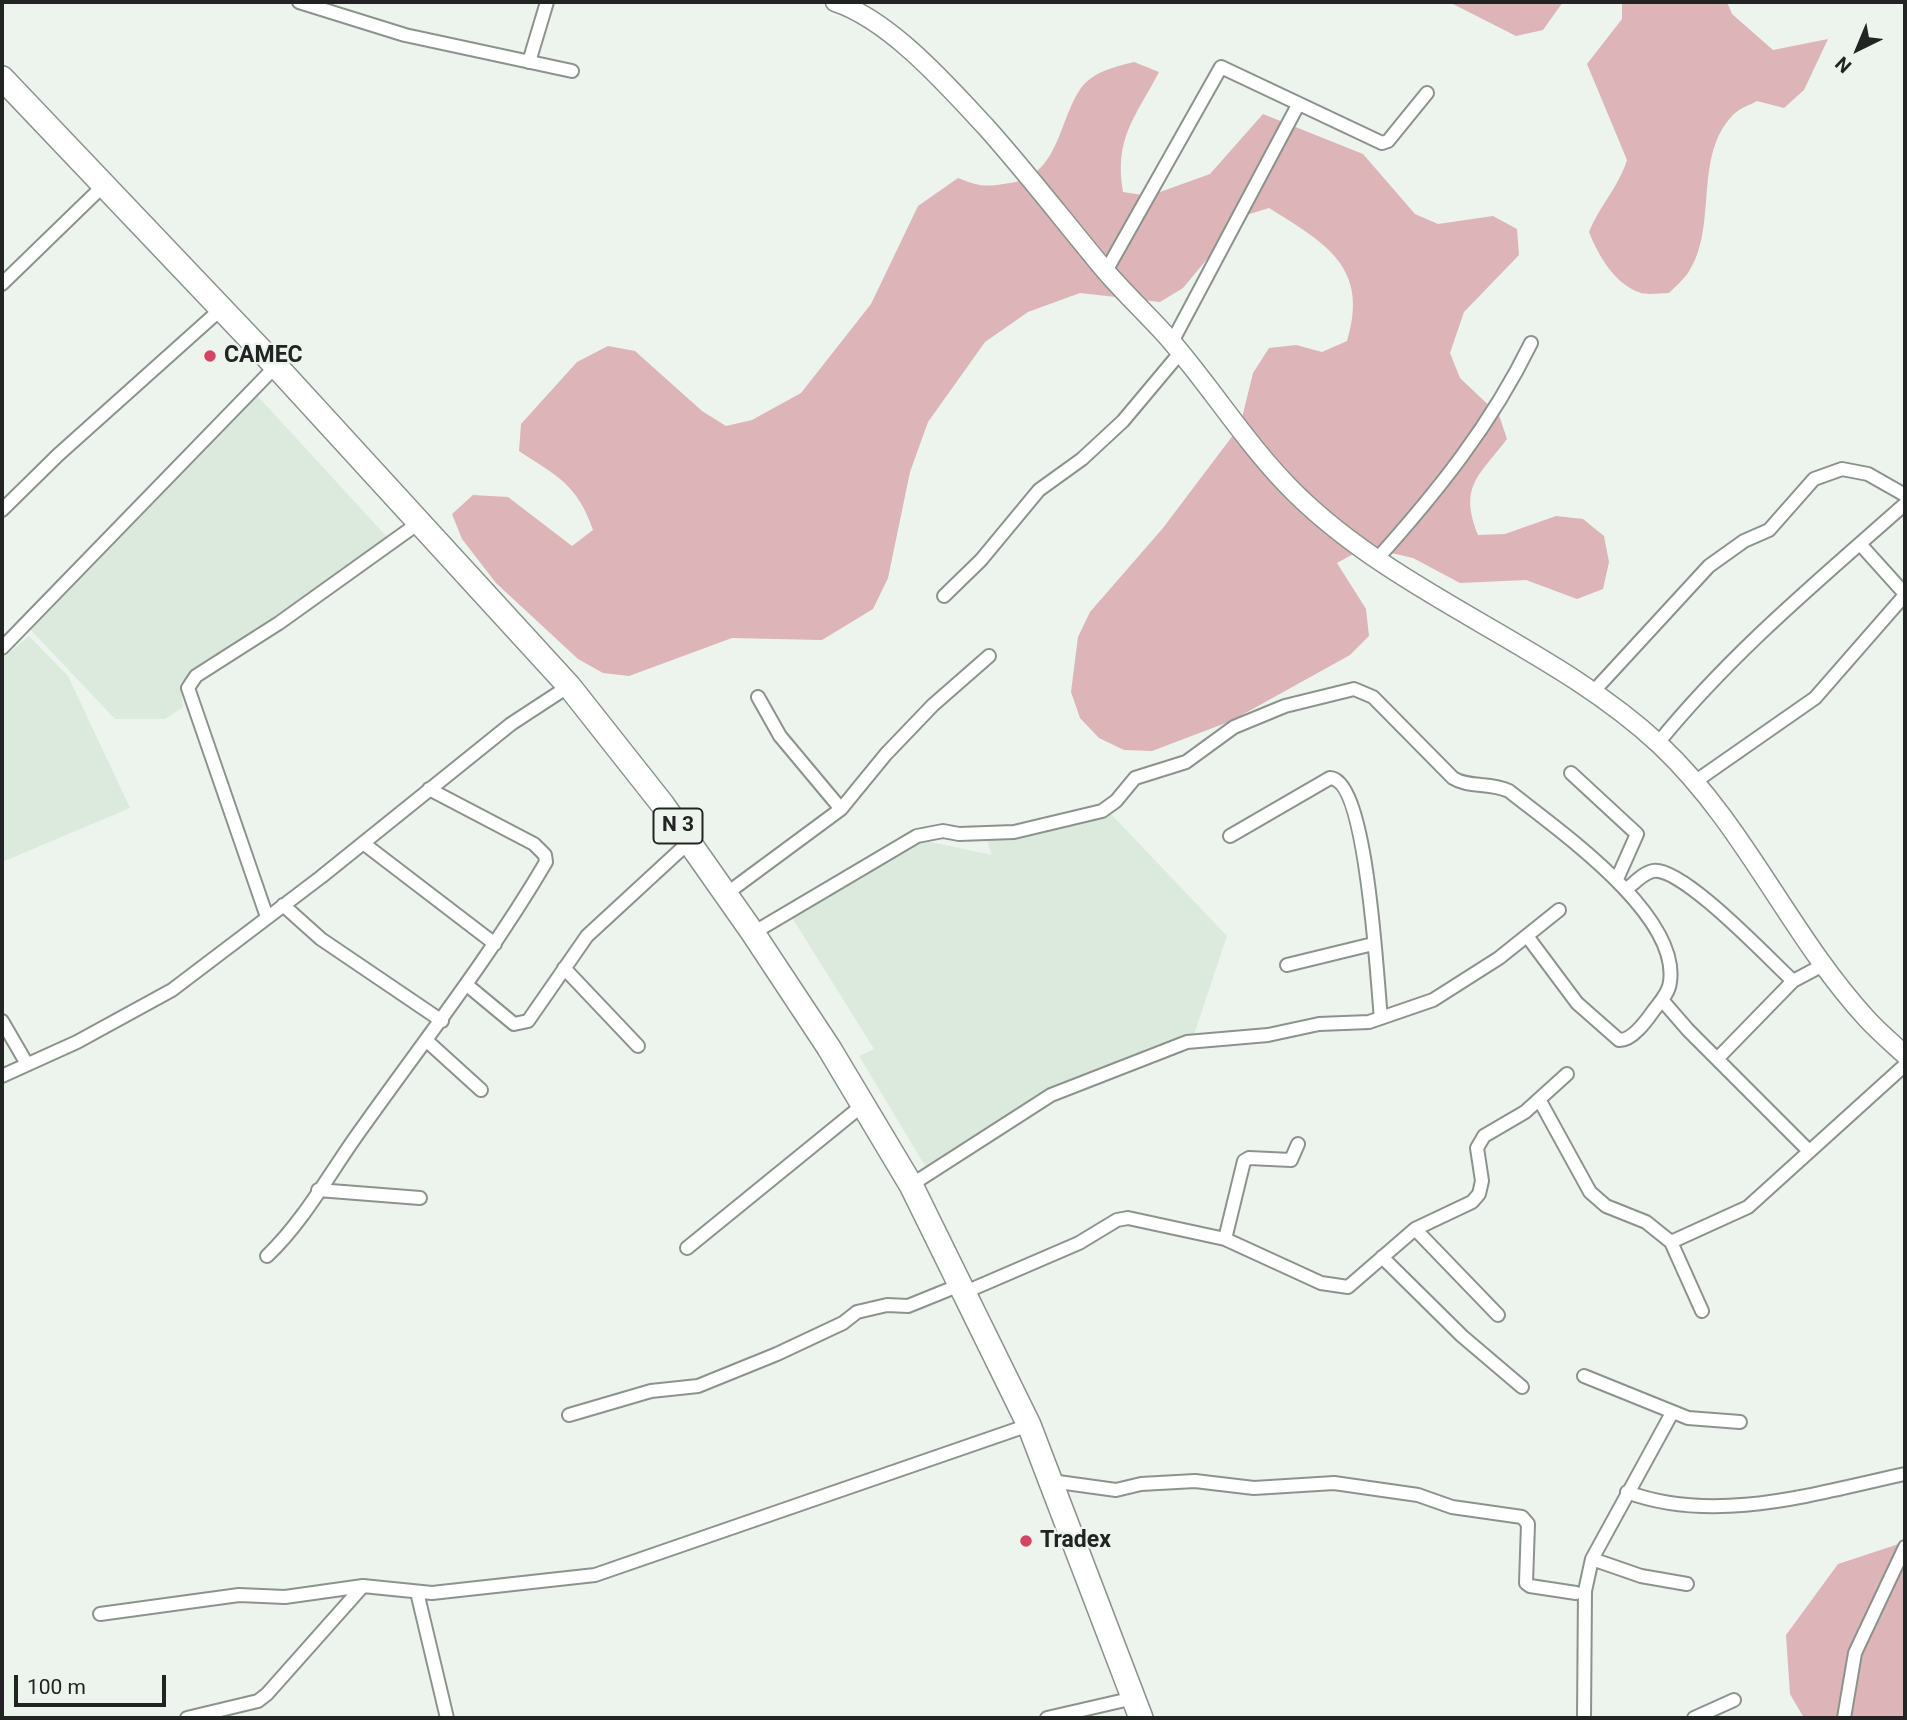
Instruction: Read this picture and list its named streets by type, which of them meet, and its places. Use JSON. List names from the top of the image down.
{
  "streets": {
    "highway": ["N 3"]
  },
  "places": ["CAMEC", "Tradex"],
  "scale_bar": "100 m",
  "north": "bottom left"
}
